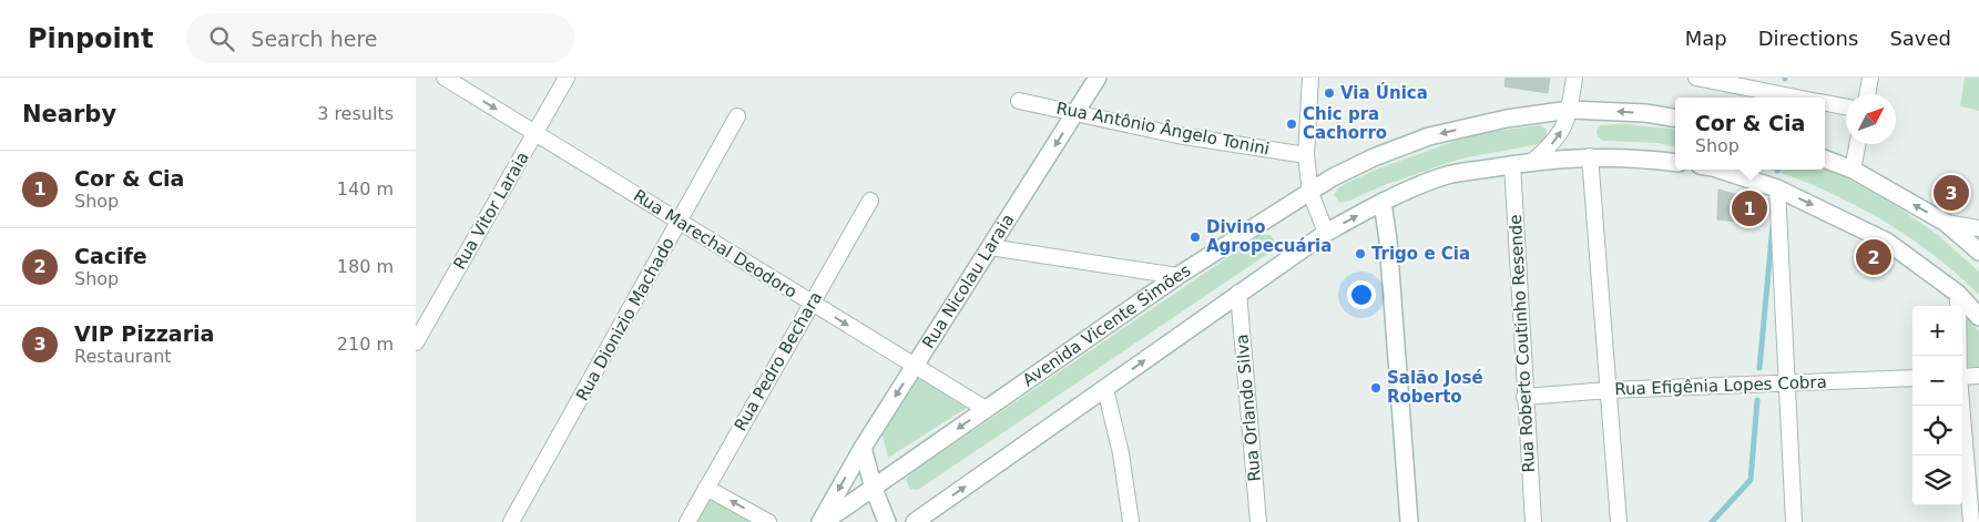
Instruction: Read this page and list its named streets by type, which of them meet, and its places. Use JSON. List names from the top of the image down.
{
  "streets": {
    "main road": ["Rua Nicolau Laraia", "Avenida Vicente Simões"],
    "street": [
      "Rua Antônio Ângelo Tonini",
      "Rua Vitor Laraia",
      "Rua Marechal Deodoro",
      "Rua Dionizio Machado",
      "Rua Roberto Coutinho Resende",
      "Rua Pedro Bechara",
      "Rua Efigênia Lopes Cobra",
      "Rua Orlando Silva"
    ]
  },
  "crossings": [
    ["Rua Antônio Ângelo Tonini", "Rua Nicolau Laraia"],
    ["Rua Vitor Laraia", "Rua Marechal Deodoro"],
    ["Rua Marechal Deodoro", "Rua Nicolau Laraia"],
    ["Rua Marechal Deodoro", "Rua Dionizio Machado"],
    ["Rua Marechal Deodoro", "Avenida Vicente Simões"],
    ["Rua Marechal Deodoro", "Rua Pedro Bechara"],
    ["Rua Nicolau Laraia", "Avenida Vicente Simões"],
    ["Rua Roberto Coutinho Resende", "Rua Efigênia Lopes Cobra"]
  ],
  "one_way": ["Rua Marechal Deodoro"],
  "places": [
    "Via Única",
    "Chic pra Cachorro",
    "Divino Agropecuária",
    "Trigo e Cia",
    "Salão José Roberto"
  ],
  "north": "top right",
  "page": {
    "header": "Pinpoint",
    "search": "Search here",
    "nav": ["Map", "Directions", "Saved"],
    "heading": ["Nearby", "3 results"],
    "popup": ["Cor & Cia", "Shop"],
    "list": [
      {
        "mark": "1",
        "name": "Cor & Cia",
        "note": "Shop",
        "value": "140 m"
      },
      {
        "mark": "2",
        "name": "Cacife",
        "note": "Shop",
        "value": "180 m"
      },
      {
        "mark": "3",
        "name": "VIP Pizzaria",
        "note": "Restaurant",
        "value": "210 m"
      }
    ],
    "pins": ["3", "1", "2"],
    "map_buttons": ["+", "−"]
  }
}
